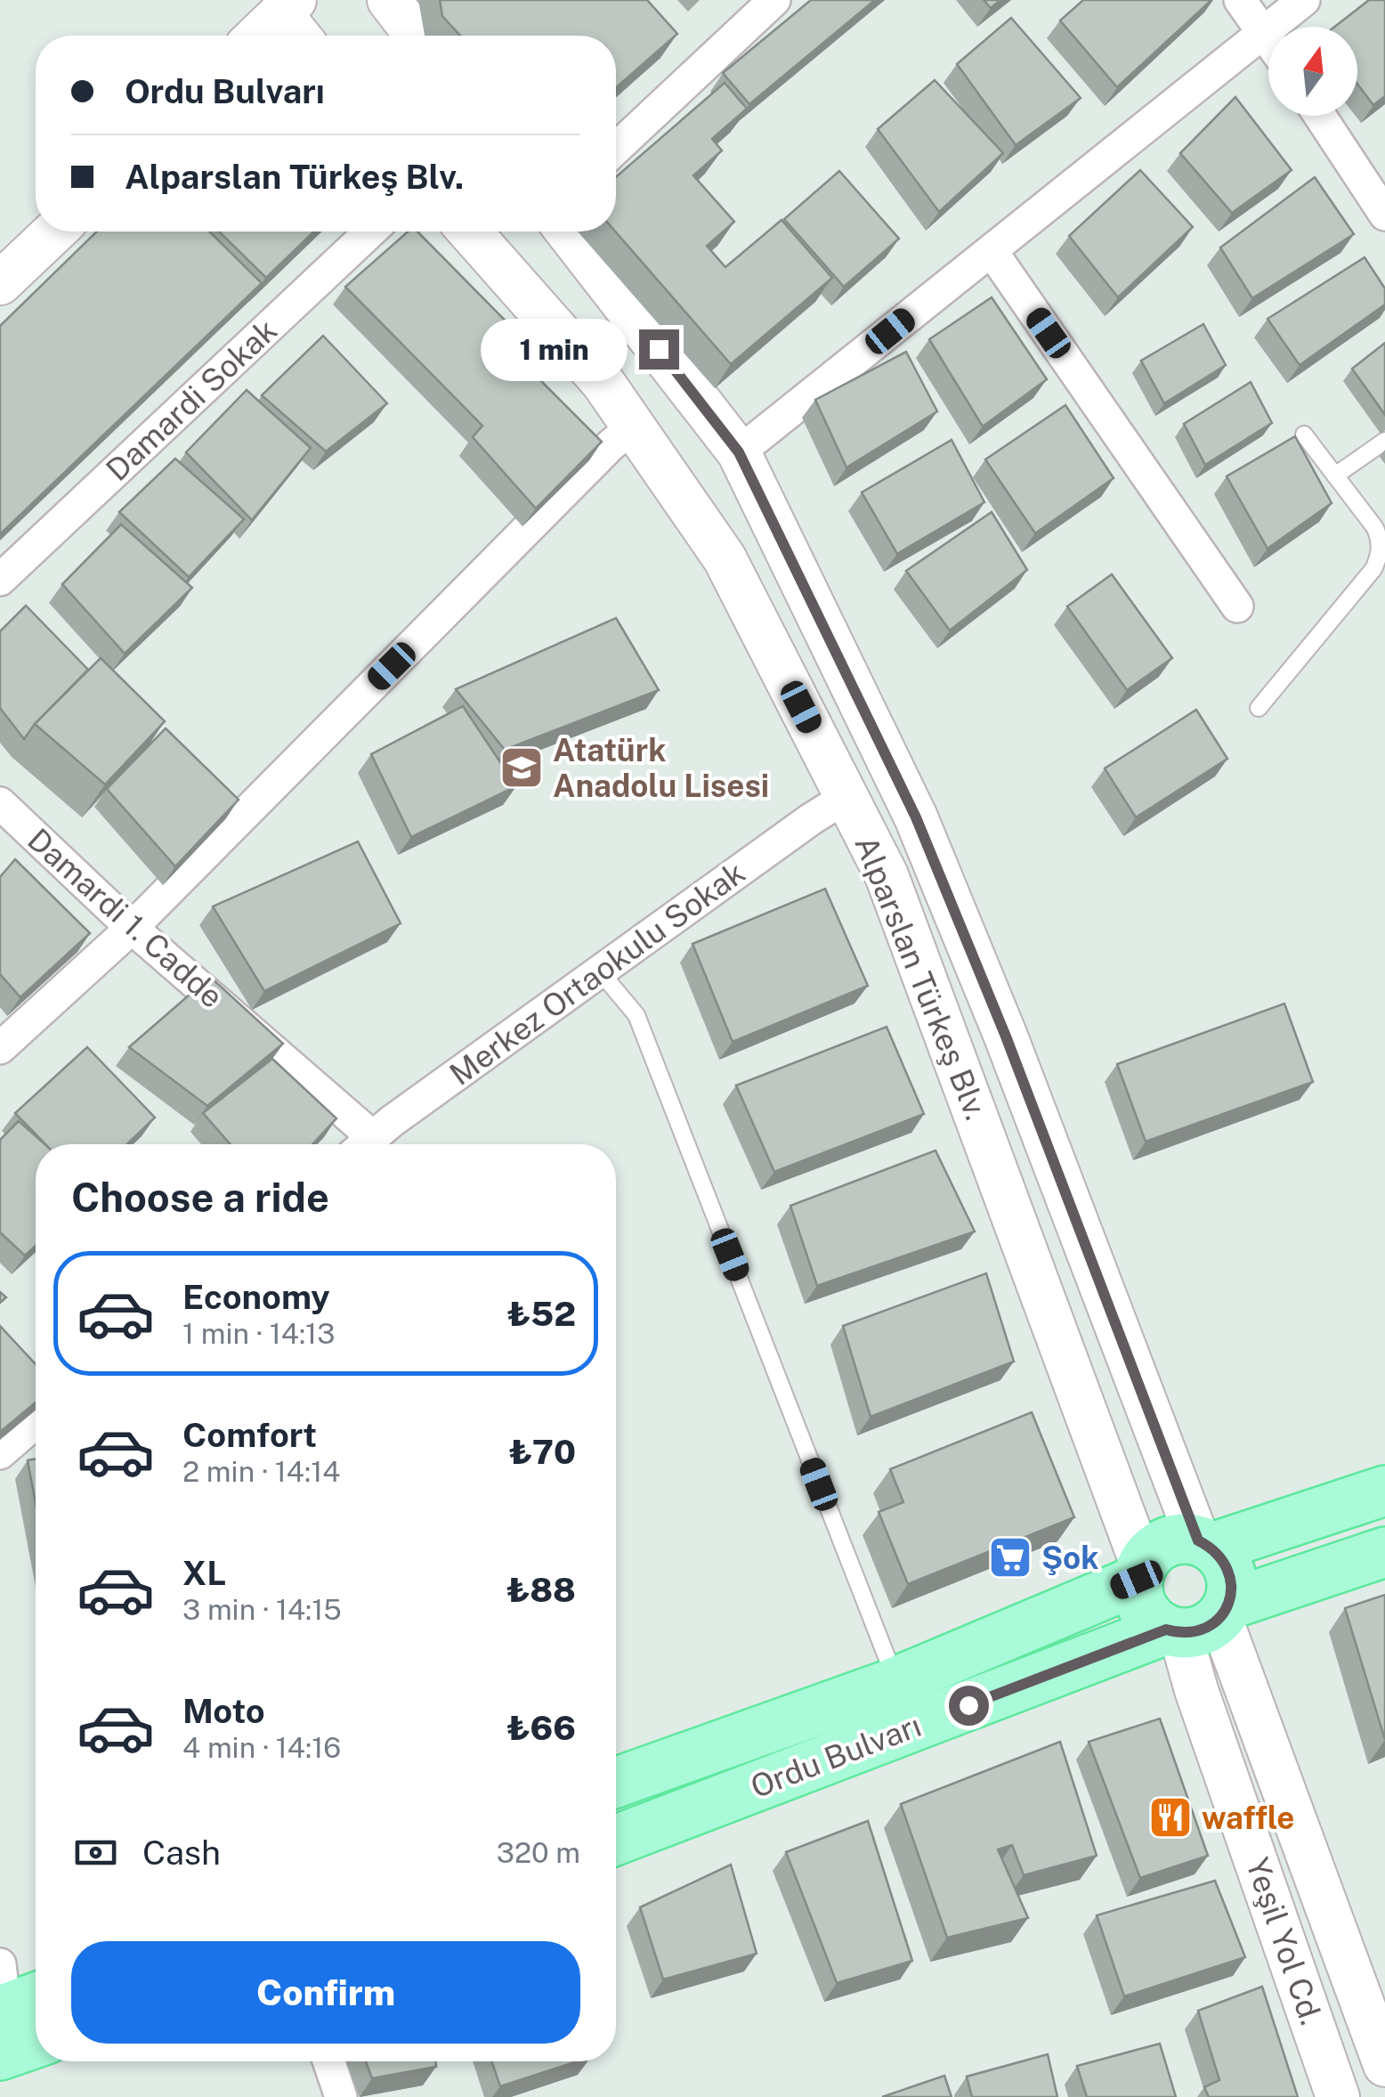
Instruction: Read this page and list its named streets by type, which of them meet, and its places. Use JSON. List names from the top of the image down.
{
  "streets": {
    "main road": ["Ordu Bulvarı"],
    "street": [
      "Damardi Sokak",
      "Damardi 1. Cadde",
      "Merkez Ortaokulu Sokak",
      "Alparslan Türkeş Blv.",
      "Yeşil Yol Cd."
    ]
  },
  "crossings": [
    ["Merkez Ortaokulu Sokak", "Alparslan Türkeş Blv."],
    ["Alparslan Türkeş Blv.", "Ordu Bulvarı"],
    ["Alparslan Türkeş Blv.", "Yeşil Yol Cd."],
    ["Ordu Bulvarı", "Yeşil Yol Cd."]
  ],
  "places": {
    "school or university": ["Atatürk Anadolu Lisesi"],
    "supermarket": ["Şok"],
    "restaurant": ["waffle"]
  },
  "north": "top",
  "page": {
    "banner": ["Ordu Bulvarı", "Alparslan Türkeş Blv."],
    "bubble": "1 min",
    "heading": "Choose a ride",
    "list": [
      {
        "name": "Economy",
        "note": "1 min · 14:13",
        "value": "₺52"
      },
      {
        "name": "Comfort",
        "note": "2 min · 14:14",
        "value": "₺70"
      },
      {
        "name": "XL",
        "note": "3 min · 14:15",
        "value": "₺88"
      },
      {
        "name": "Moto",
        "note": "4 min · 14:16",
        "value": "₺66"
      }
    ],
    "pay": ["Cash", "320 m"],
    "buttons": "Confirm"
  }
}
